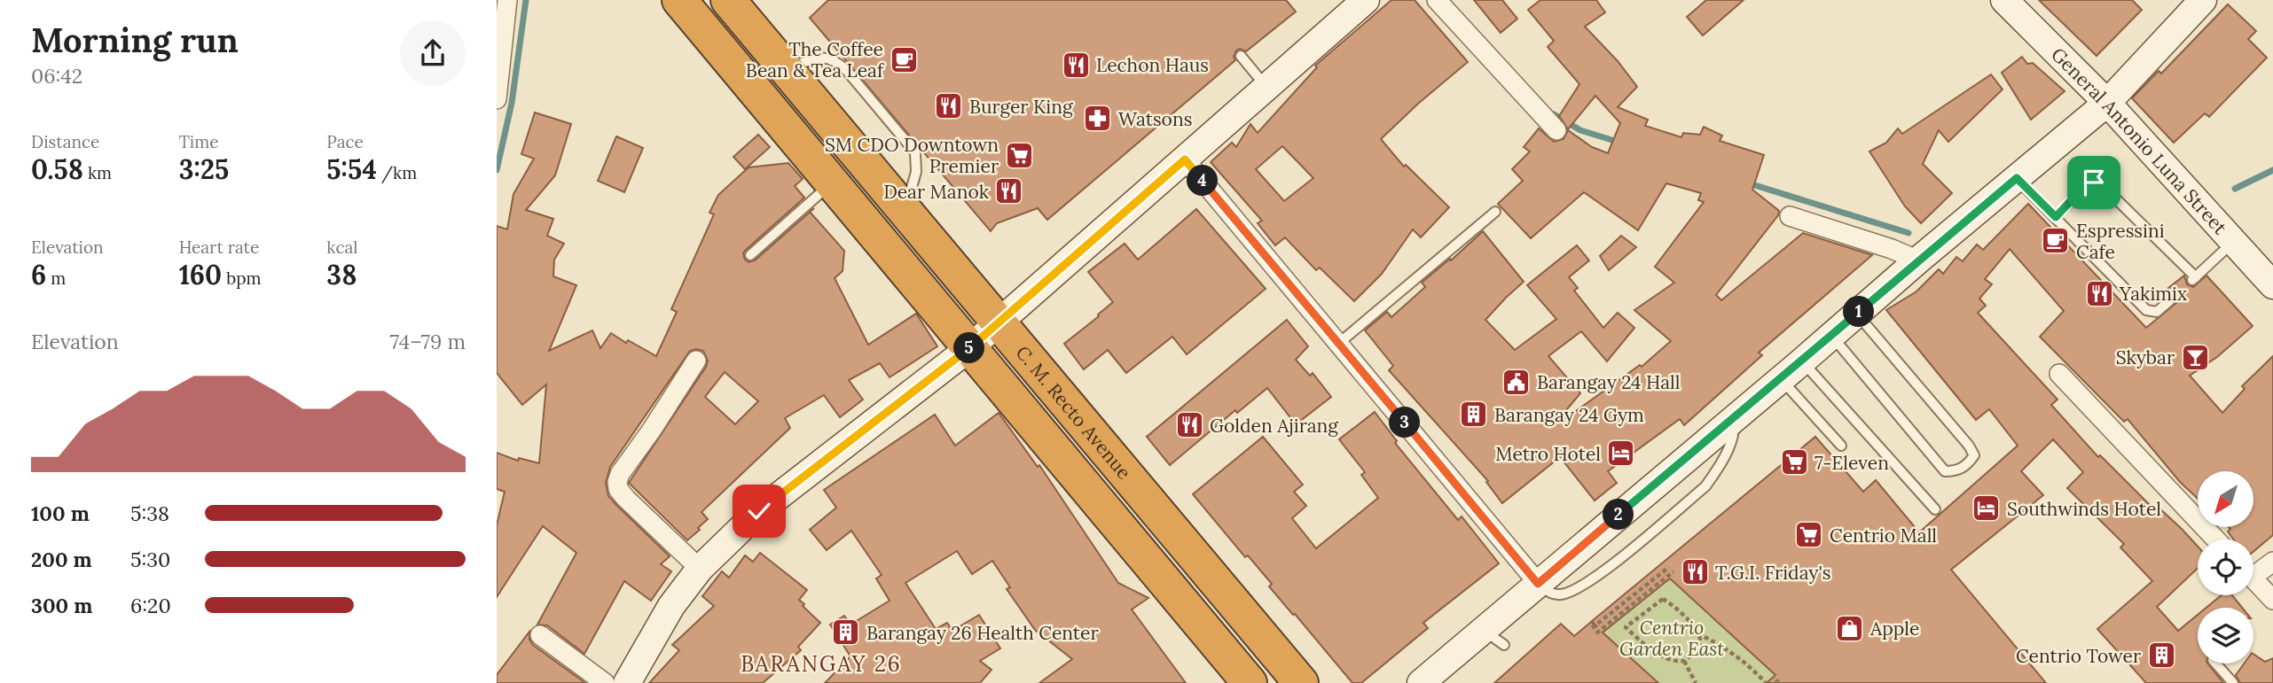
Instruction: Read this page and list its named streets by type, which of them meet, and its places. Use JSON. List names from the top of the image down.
{
  "streets": {
    "highway": ["C. M. Recto Avenue"],
    "street": ["General Antonio Luna Street"]
  },
  "districts": ["BARANGAY 26"],
  "parks": ["Centrio Garden East"],
  "places": {
    "cafe": ["The Coffee Bean & Tea Leaf", "Espressini Cafe"],
    "restaurant": [
      "Lechon Haus",
      "Burger King",
      "Dear Manok",
      "Yakimix",
      "Golden Ajirang",
      "T.G.I. Friday's"
    ],
    "pharmacy": ["Watsons"],
    "supermarket": ["SM CDO Downtown Premier", "7-Eleven", "Centrio Mall"],
    "bar": ["Skybar"],
    "public building": ["Barangay 24 Hall"],
    "building": ["Barangay 24 Gym", "Barangay 26 Health Center", "Centrio Tower"],
    "hotel": ["Metro Hotel", "Southwinds Hotel"],
    "shop": ["Apple"]
  },
  "north": "bottom left",
  "page": {
    "heading": ["Morning run", "06:42"],
    "stats": [
      ["Distance", "0.58 km"],
      ["Time", "3:25"],
      ["Pace", "5:54 /km"],
      ["Elevation", "6 m"],
      ["Heart rate", "160 bpm"],
      ["kcal", "38"]
    ],
    "pins": [
      "4",
      "1",
      "5",
      "3",
      "2"
    ],
    "chart": ["Elevation", "74–79 m"],
    "list": [
      {
        "name": "100 m",
        "note": "5:38"
      },
      {
        "name": "200 m",
        "note": "5:30"
      },
      {
        "name": "300 m",
        "note": "6:20"
      }
    ]
  }
}
